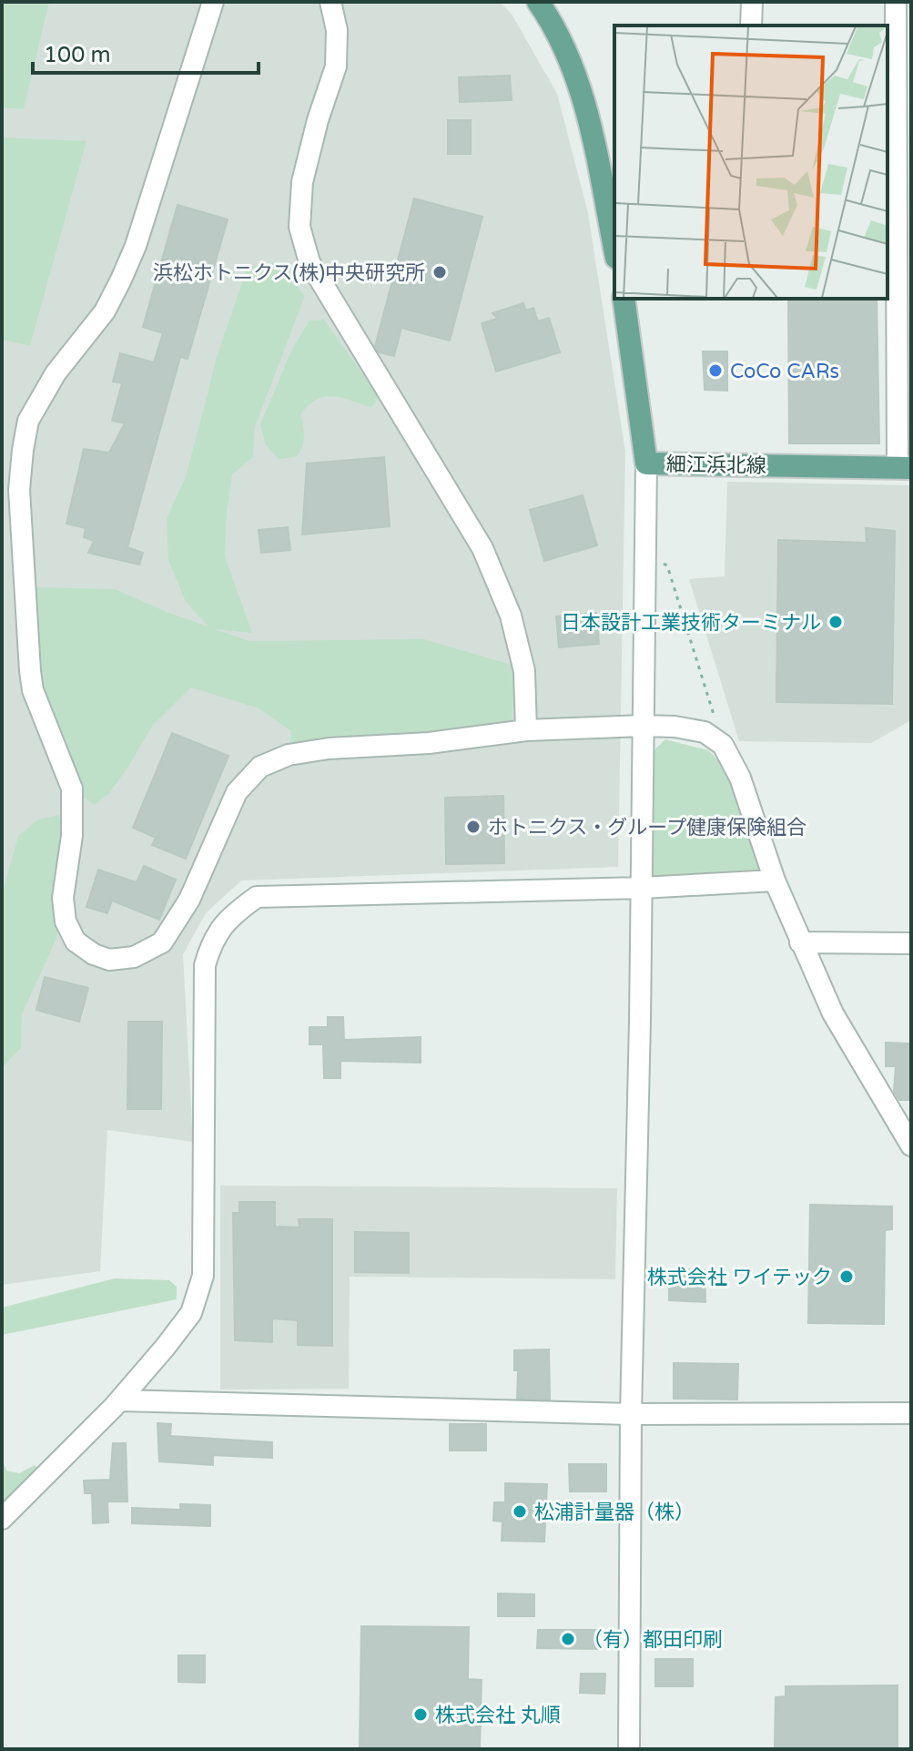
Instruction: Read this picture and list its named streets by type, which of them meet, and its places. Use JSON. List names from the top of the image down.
{
  "streets": {
    "main road": ["細江浜北線"]
  },
  "places": [
    "浜松ホトニクス(株)中央研究所",
    "CoCo CARs",
    "日本設計工業技術ターミナル",
    "ホトニクス・グループ健康保険組合",
    "株式会社 ワイテック",
    "松浦計量器（株）",
    "（有）都田印刷",
    "株式会社 丸順"
  ],
  "scale_bar": "100 m"
}
